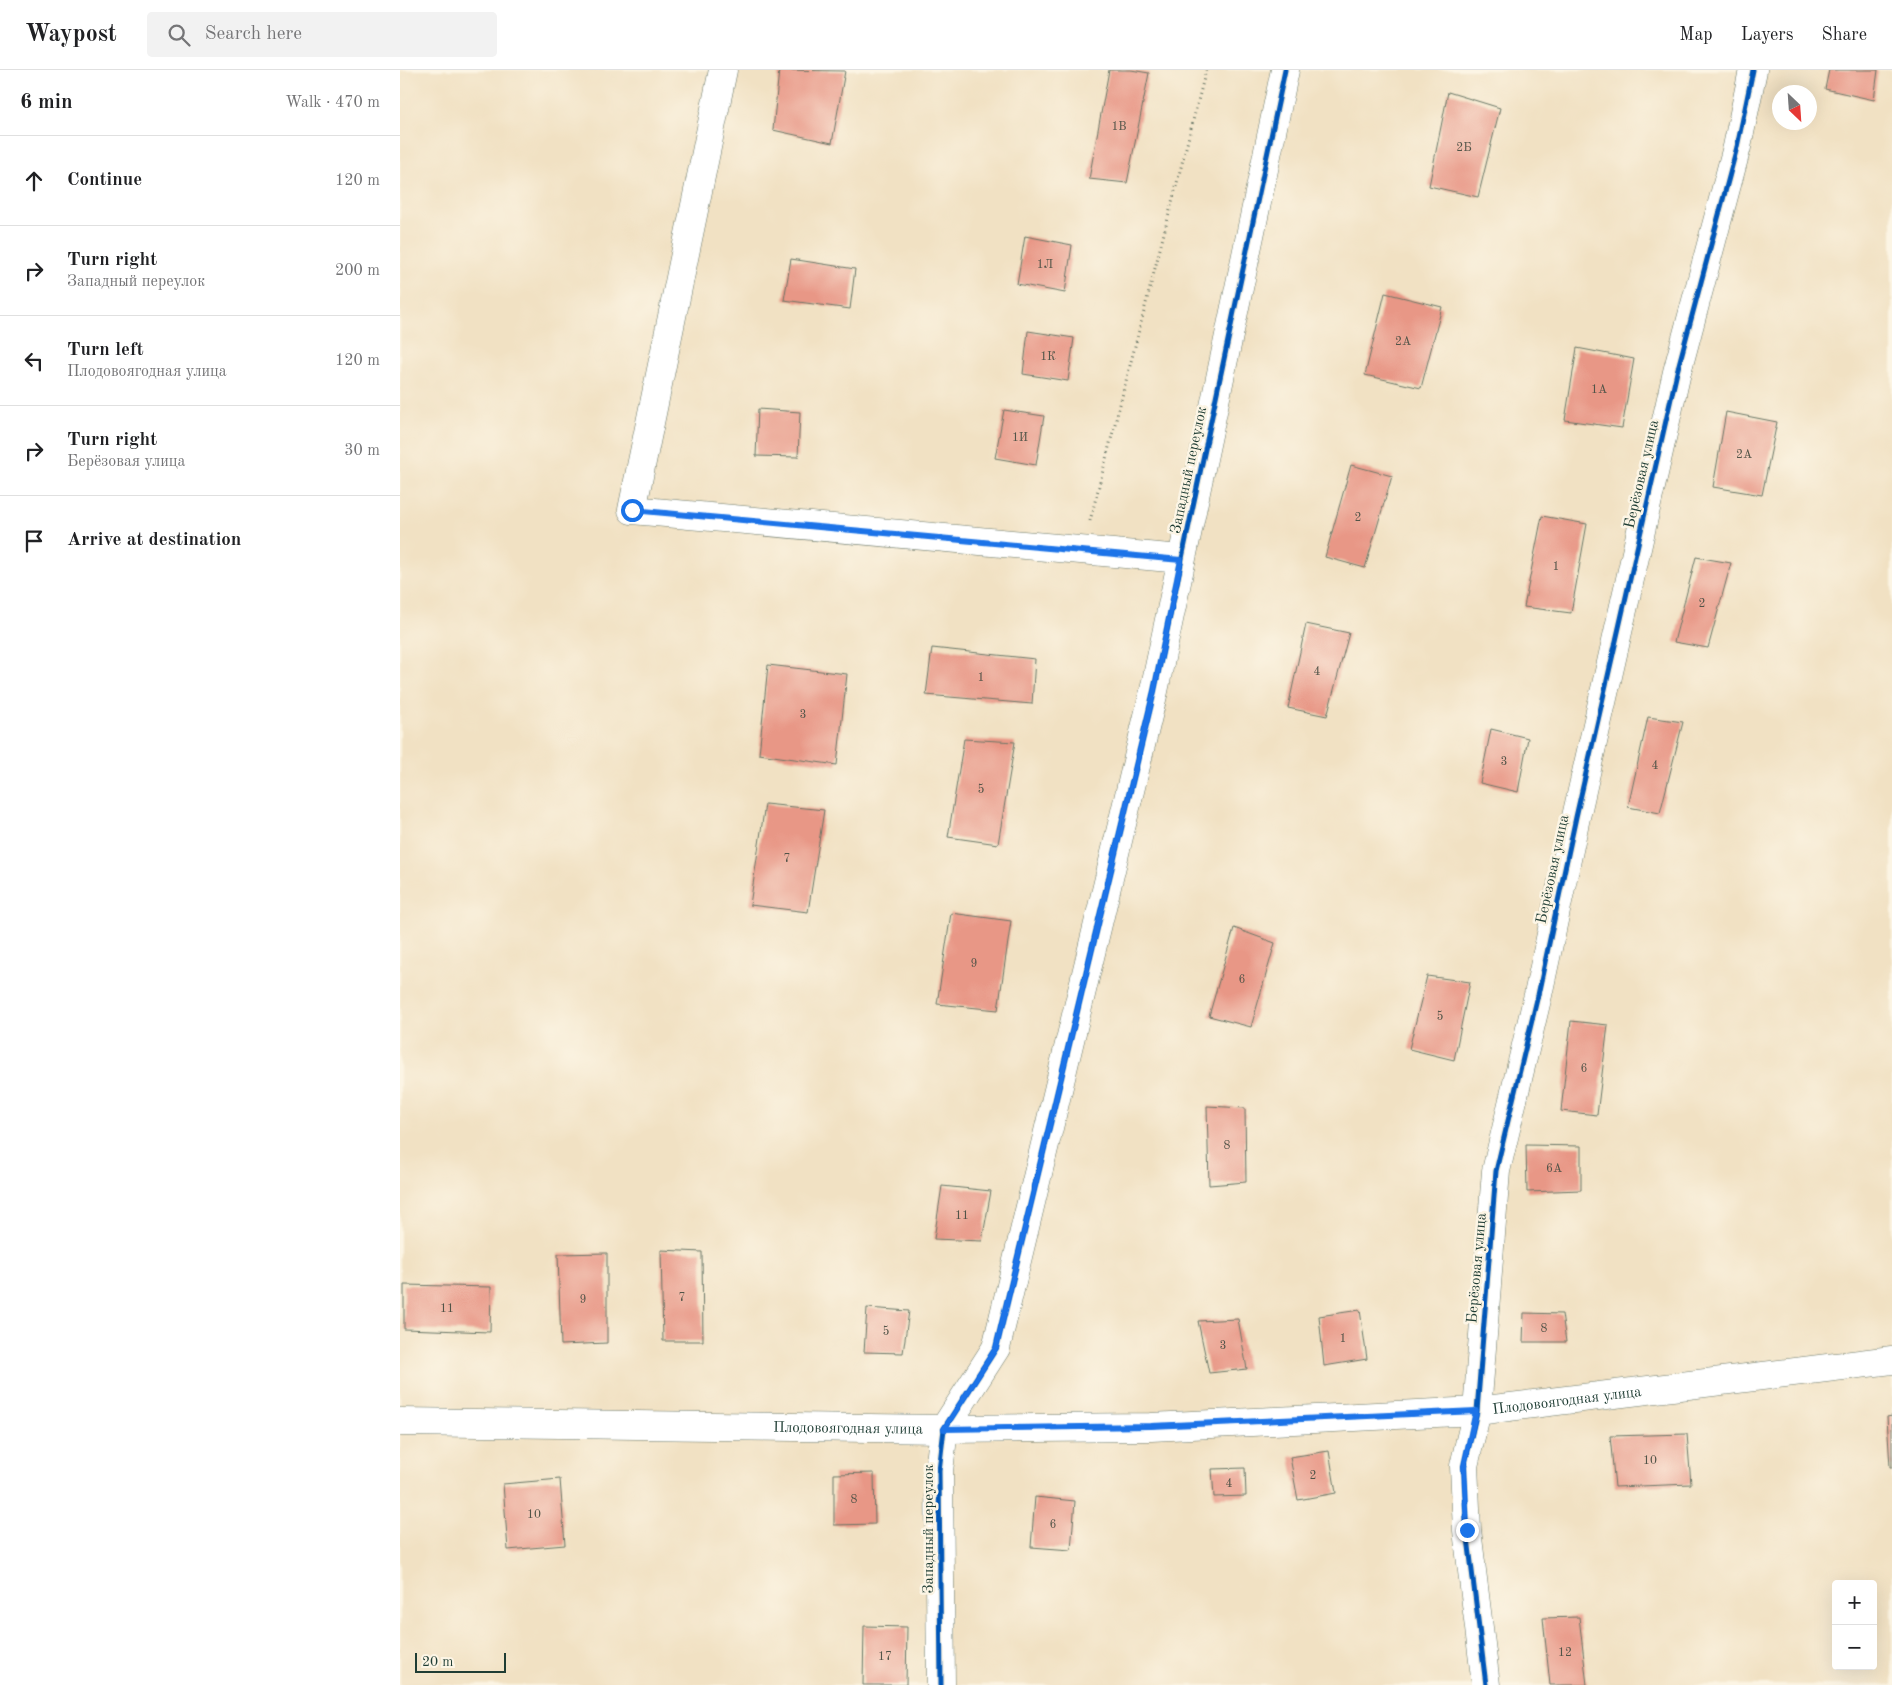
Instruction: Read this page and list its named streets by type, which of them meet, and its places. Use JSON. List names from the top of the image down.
{
  "streets": {
    "street": ["Западный переулок", "Берёзовая улица", "Плодовоягодная улица"]
  },
  "crossings": [
    ["Западный переулок", "Плодовоягодная улица"],
    ["Берёзовая улица", "Плодовоягодная улица"]
  ],
  "house_numbers": [
    "1В",
    "2Б",
    "1Л",
    "2А",
    "1К",
    "1А",
    "1И",
    "2А",
    "2",
    "1",
    "2",
    "4",
    "1",
    "3",
    "3",
    "4",
    "5",
    "7",
    "9",
    "6",
    "5",
    "6",
    "8",
    "6А",
    "11",
    "7",
    "9",
    "11",
    "8",
    "5",
    "1",
    "3",
    "10",
    "2",
    "4",
    "8",
    "10",
    "6",
    "12",
    "17"
  ],
  "scale_bar": "20 m",
  "north": "bottom right",
  "page": {
    "header": "Waypost",
    "search": "Search here",
    "nav": ["Map", "Layers", "Share"],
    "heading": ["6 min", "Walk · 470 m"],
    "list": [
      ["Continue", "120 m"],
      ["Turn right", "Западный переулок", "200 m"],
      ["Turn left", "Плодовоягодная улица", "120 m"],
      ["Turn right", "Берёзовая улица", "30 m"],
      "Arrive at destination"
    ],
    "map_buttons": ["+", "−"],
    "scale": "20 m"
  }
}
